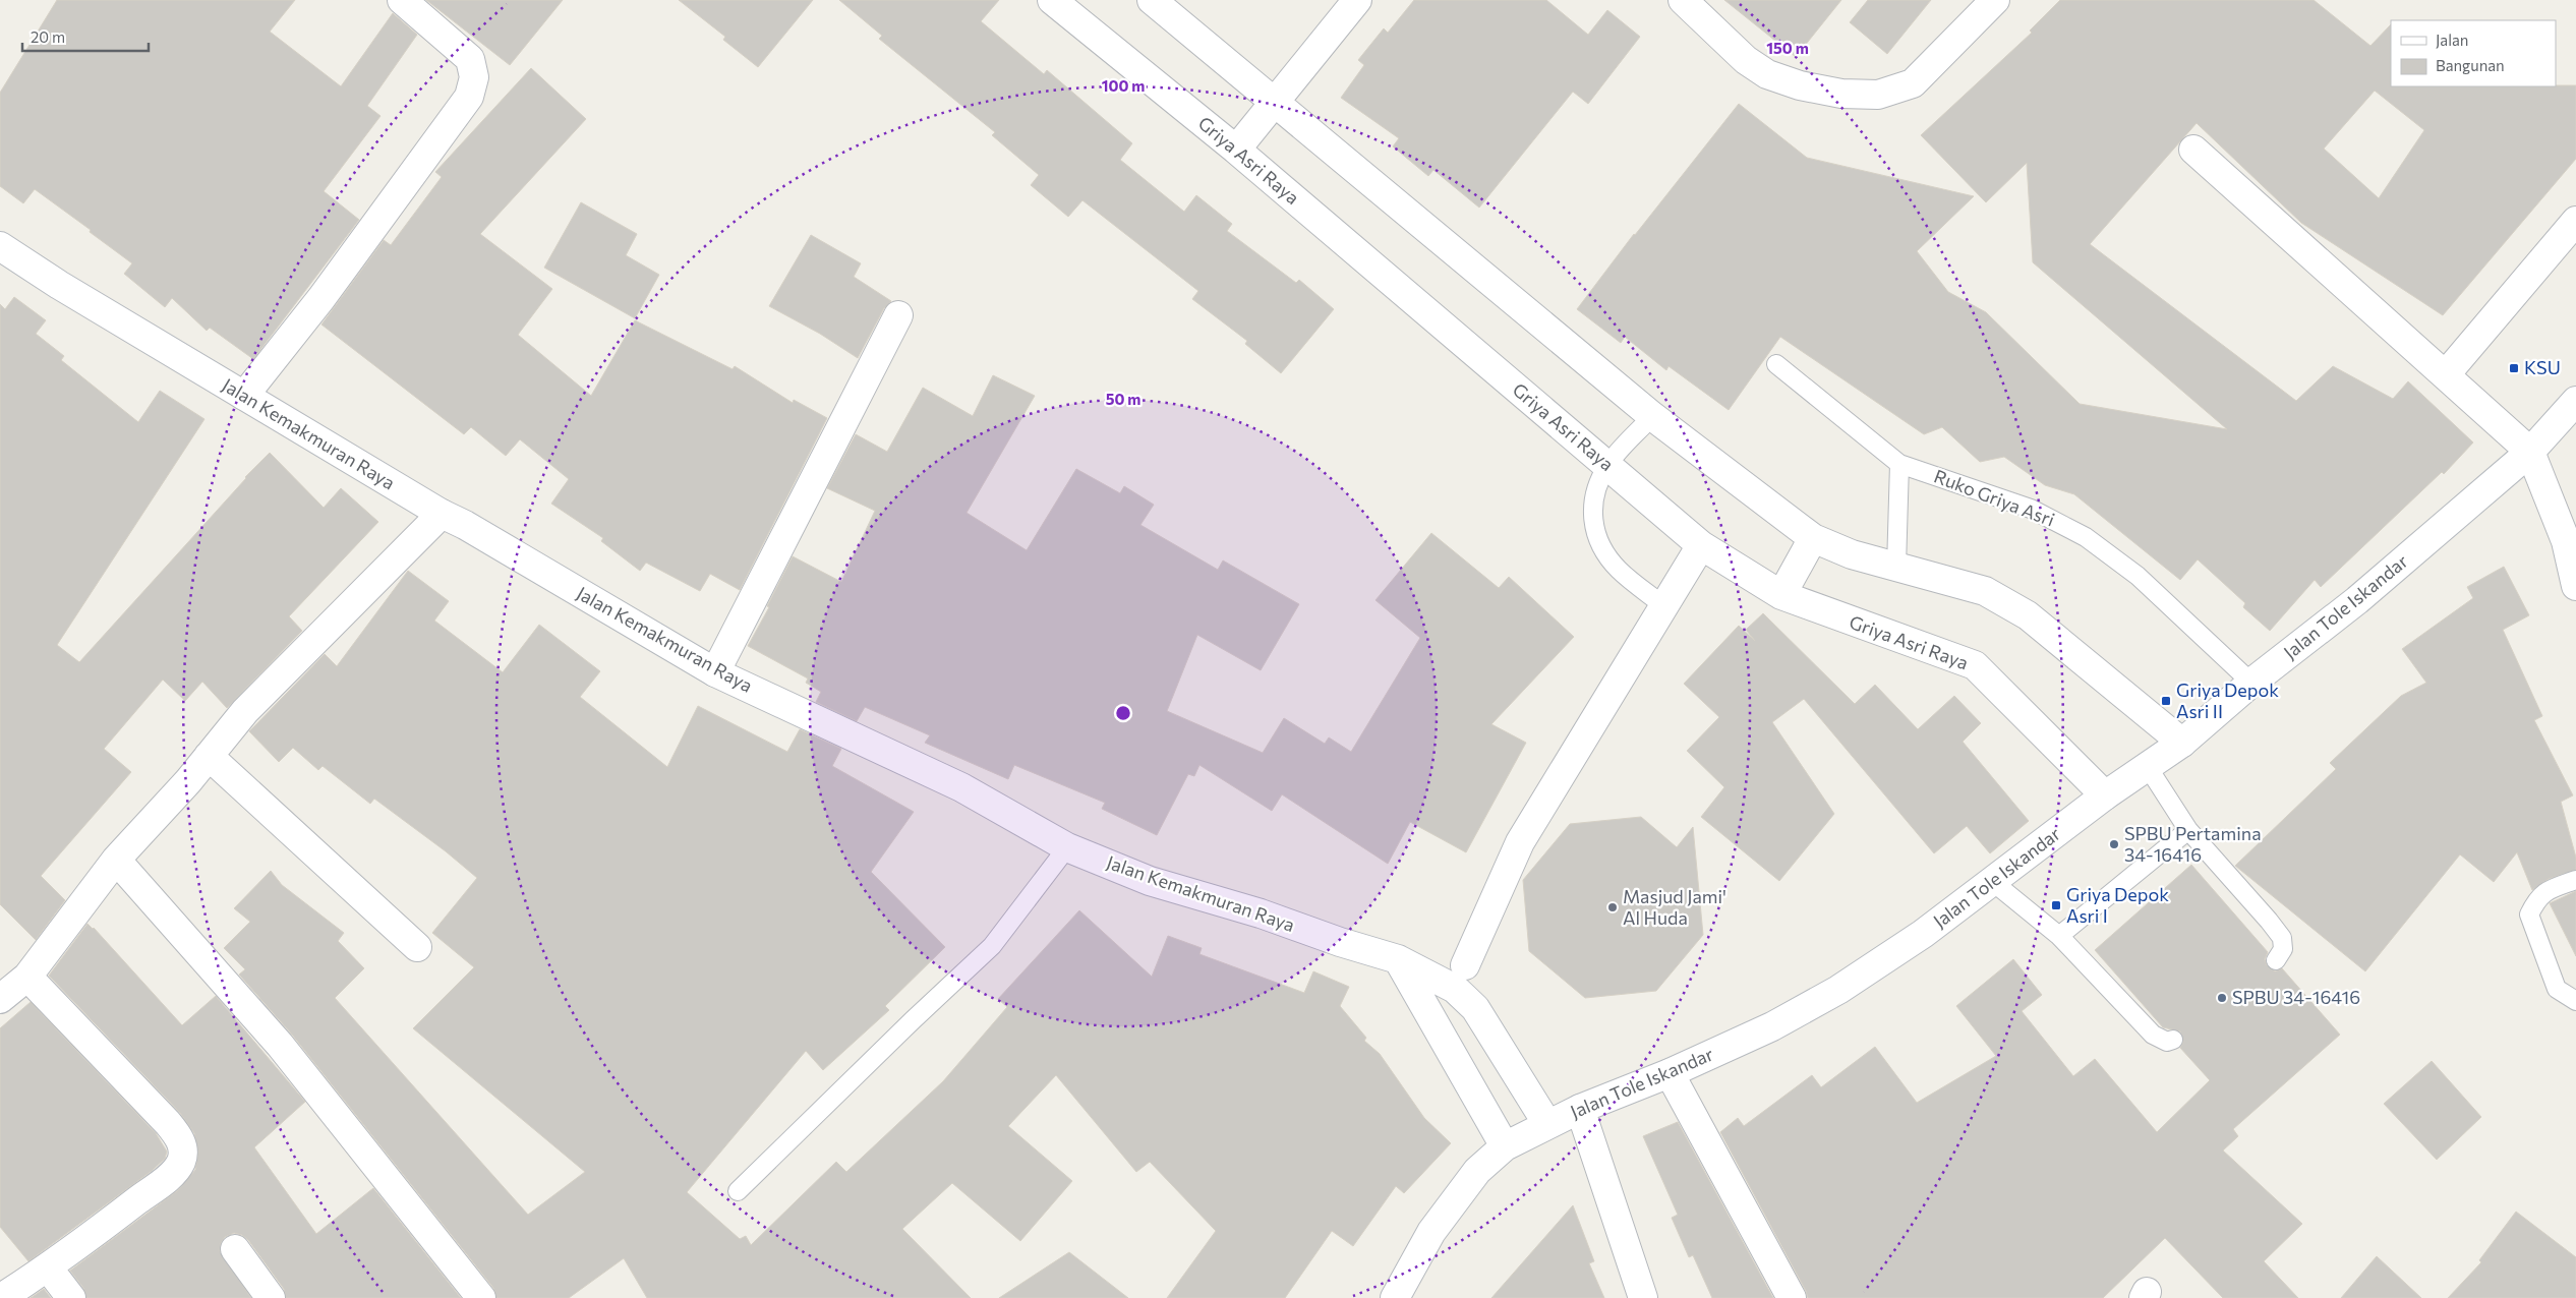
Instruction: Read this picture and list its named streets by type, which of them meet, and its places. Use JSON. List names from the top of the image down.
{
  "streets": {
    "street": ["Griya Asri Raya", "Jalan Kemakmuran Raya", "Jalan Tole Iskandar"],
    "lane": ["Ruko Griya Asri"]
  },
  "crossings": [
    ["Griya Asri Raya", "Jalan Tole Iskandar"],
    ["Jalan Kemakmuran Raya", "Jalan Tole Iskandar"],
    ["Ruko Griya Asri", "Jalan Tole Iskandar"]
  ],
  "places": {
    "transit": ["KSU", "Griya Depok Asri II", "Griya Depok Asri I"],
    "other": ["SPBU Pertamina 34-16416", "Masjud Jami' Al Huda", "SPBU 34-16416"]
  },
  "legend": ["Jalan", "Bangunan"],
  "scale_bar": "20 m",
  "rings": ["150 m", "100 m", "50 m"]
}
